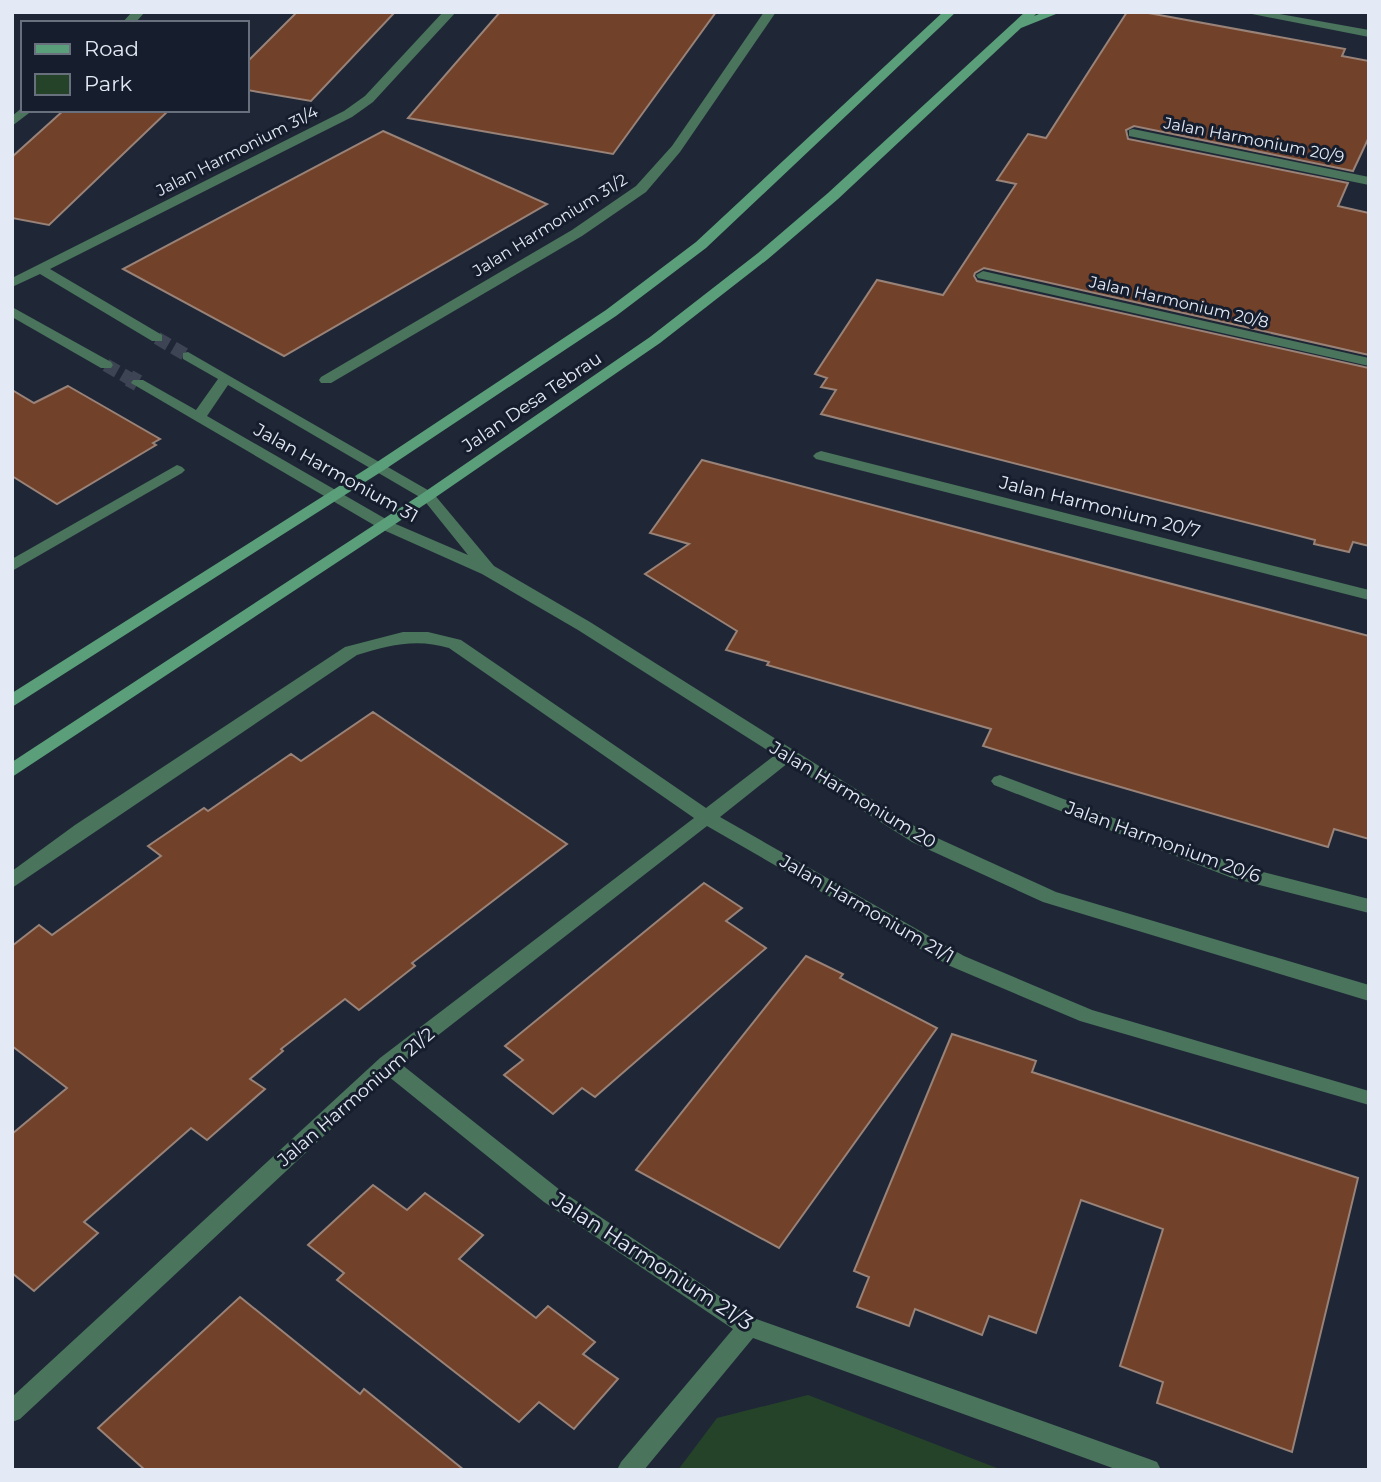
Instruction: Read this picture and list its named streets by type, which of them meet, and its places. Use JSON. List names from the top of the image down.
{
  "streets": {
    "main road": ["Jalan Desa Tebrau"],
    "street": [
      "Jalan Harmonium 20/9",
      "Jalan Harmonium 31/4",
      "Jalan Harmonium 31/2",
      "Jalan Harmonium 20/8",
      "Jalan Harmonium 31",
      "Jalan Harmonium 20/7",
      "Jalan Harmonium 20",
      "Jalan Harmonium 20/6",
      "Jalan Harmonium 21/1",
      "Jalan Harmonium 21/2",
      "Jalan Harmonium 21/3"
    ]
  },
  "crossings": [
    ["Jalan Desa Tebrau", "Jalan Harmonium 31"],
    ["Jalan Harmonium 31", "Jalan Harmonium 20"],
    ["Jalan Harmonium 20", "Jalan Harmonium 21/2"],
    ["Jalan Harmonium 21/1", "Jalan Harmonium 21/2"],
    ["Jalan Harmonium 21/2", "Jalan Harmonium 21/3"]
  ],
  "legend": ["Road", "Park"]
}
